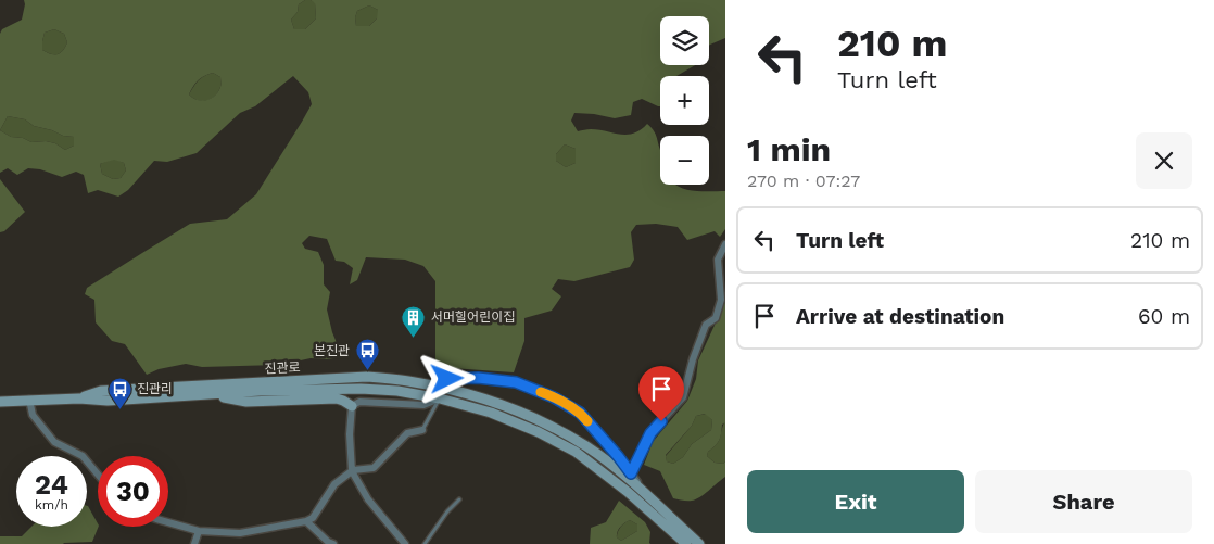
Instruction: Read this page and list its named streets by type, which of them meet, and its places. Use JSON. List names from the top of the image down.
{
  "streets": {
    "main road": ["진관로"]
  },
  "places": {
    "building": ["서머힐어린이집"],
    "bus stop": ["본진관", "진관리"]
  },
  "page": {
    "turn": ["210 m", "Turn left"],
    "map_buttons": ["+", "−"],
    "heading": ["1 min", "270 m · 07:27"],
    "list": [
      {
        "name": "Turn left",
        "value": "210 m"
      },
      {
        "name": "Arrive at destination",
        "value": "60 m"
      }
    ],
    "speed": "24 km/h",
    "limit": "30",
    "buttons": ["Exit", "Share"]
  }
}
